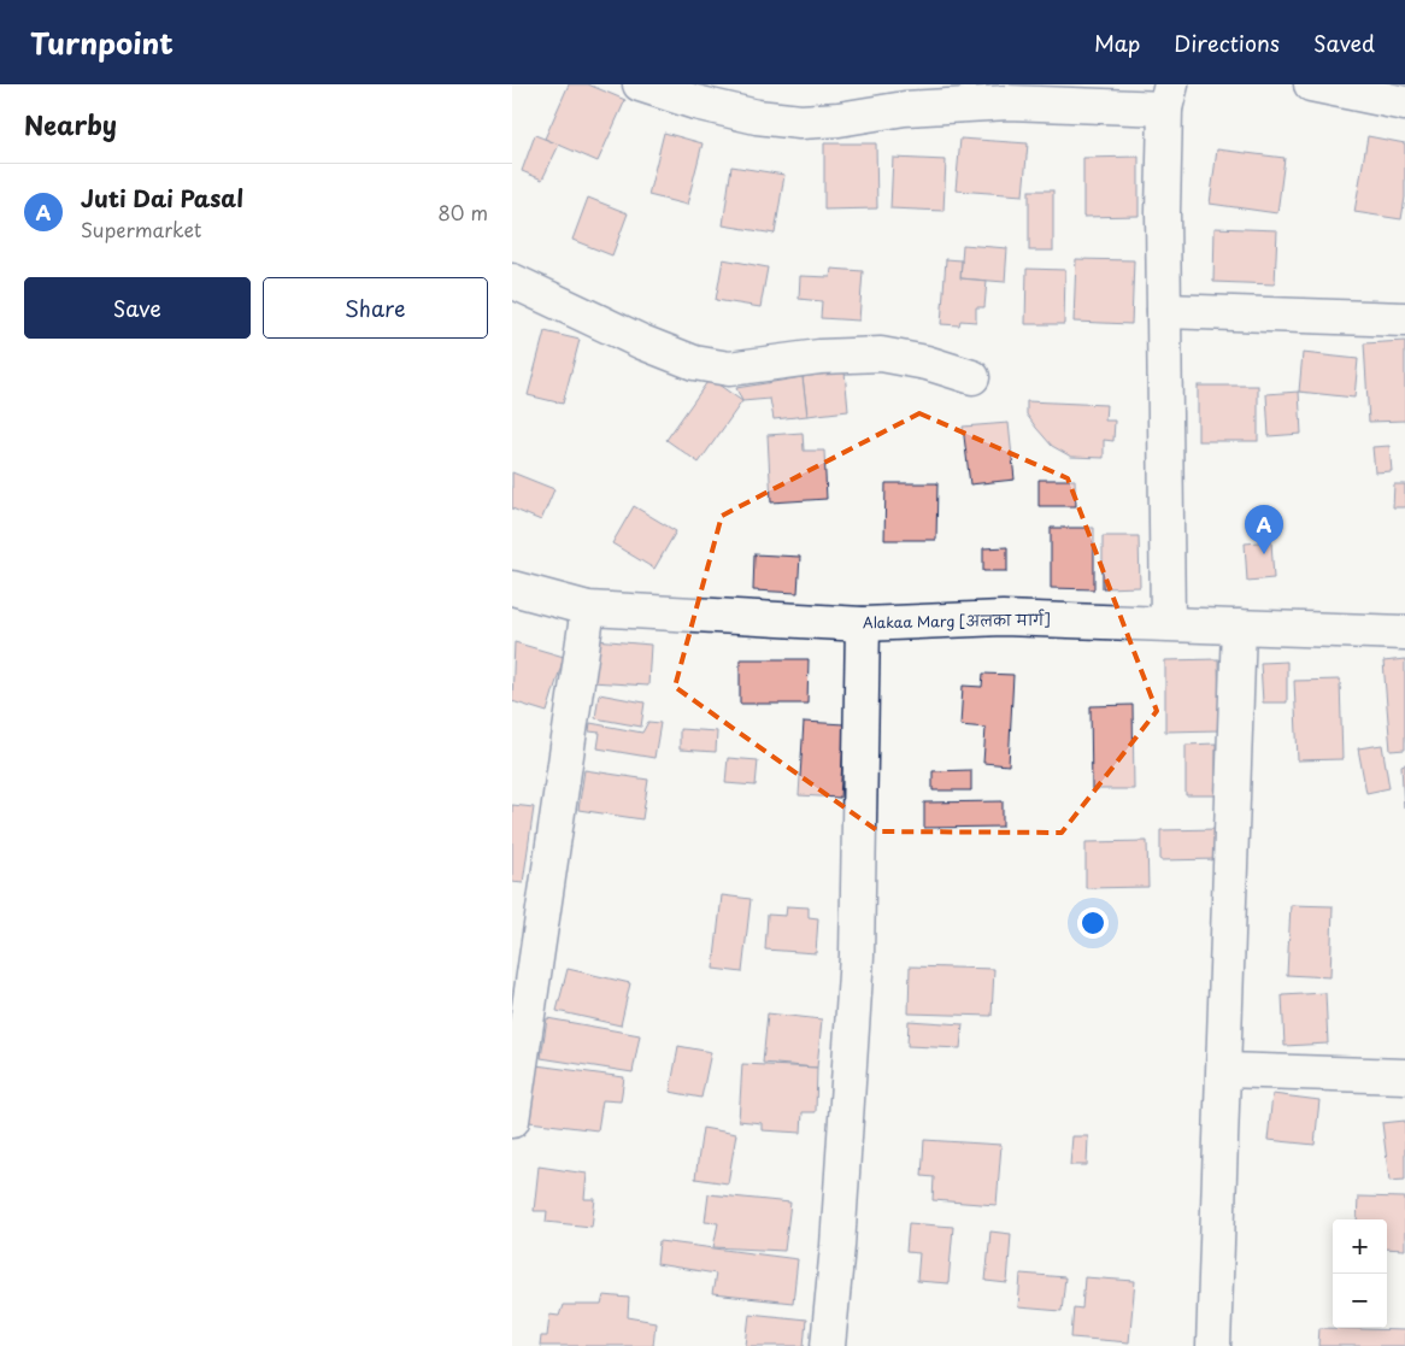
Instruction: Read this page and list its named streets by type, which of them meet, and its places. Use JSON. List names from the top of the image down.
{
  "streets": {
    "street": ["Alakaa Marg [अलका मार्ग]"]
  },
  "page": {
    "header": "Turnpoint",
    "nav": ["Map", "Directions", "Saved"],
    "heading": "Nearby",
    "list": [
      {
        "mark": "A",
        "name": "Juti Dai Pasal",
        "note": "Supermarket",
        "value": "80 m"
      }
    ],
    "buttons": ["Save", "Share"],
    "pins": "A",
    "map_buttons": ["+", "−"]
  }
}
